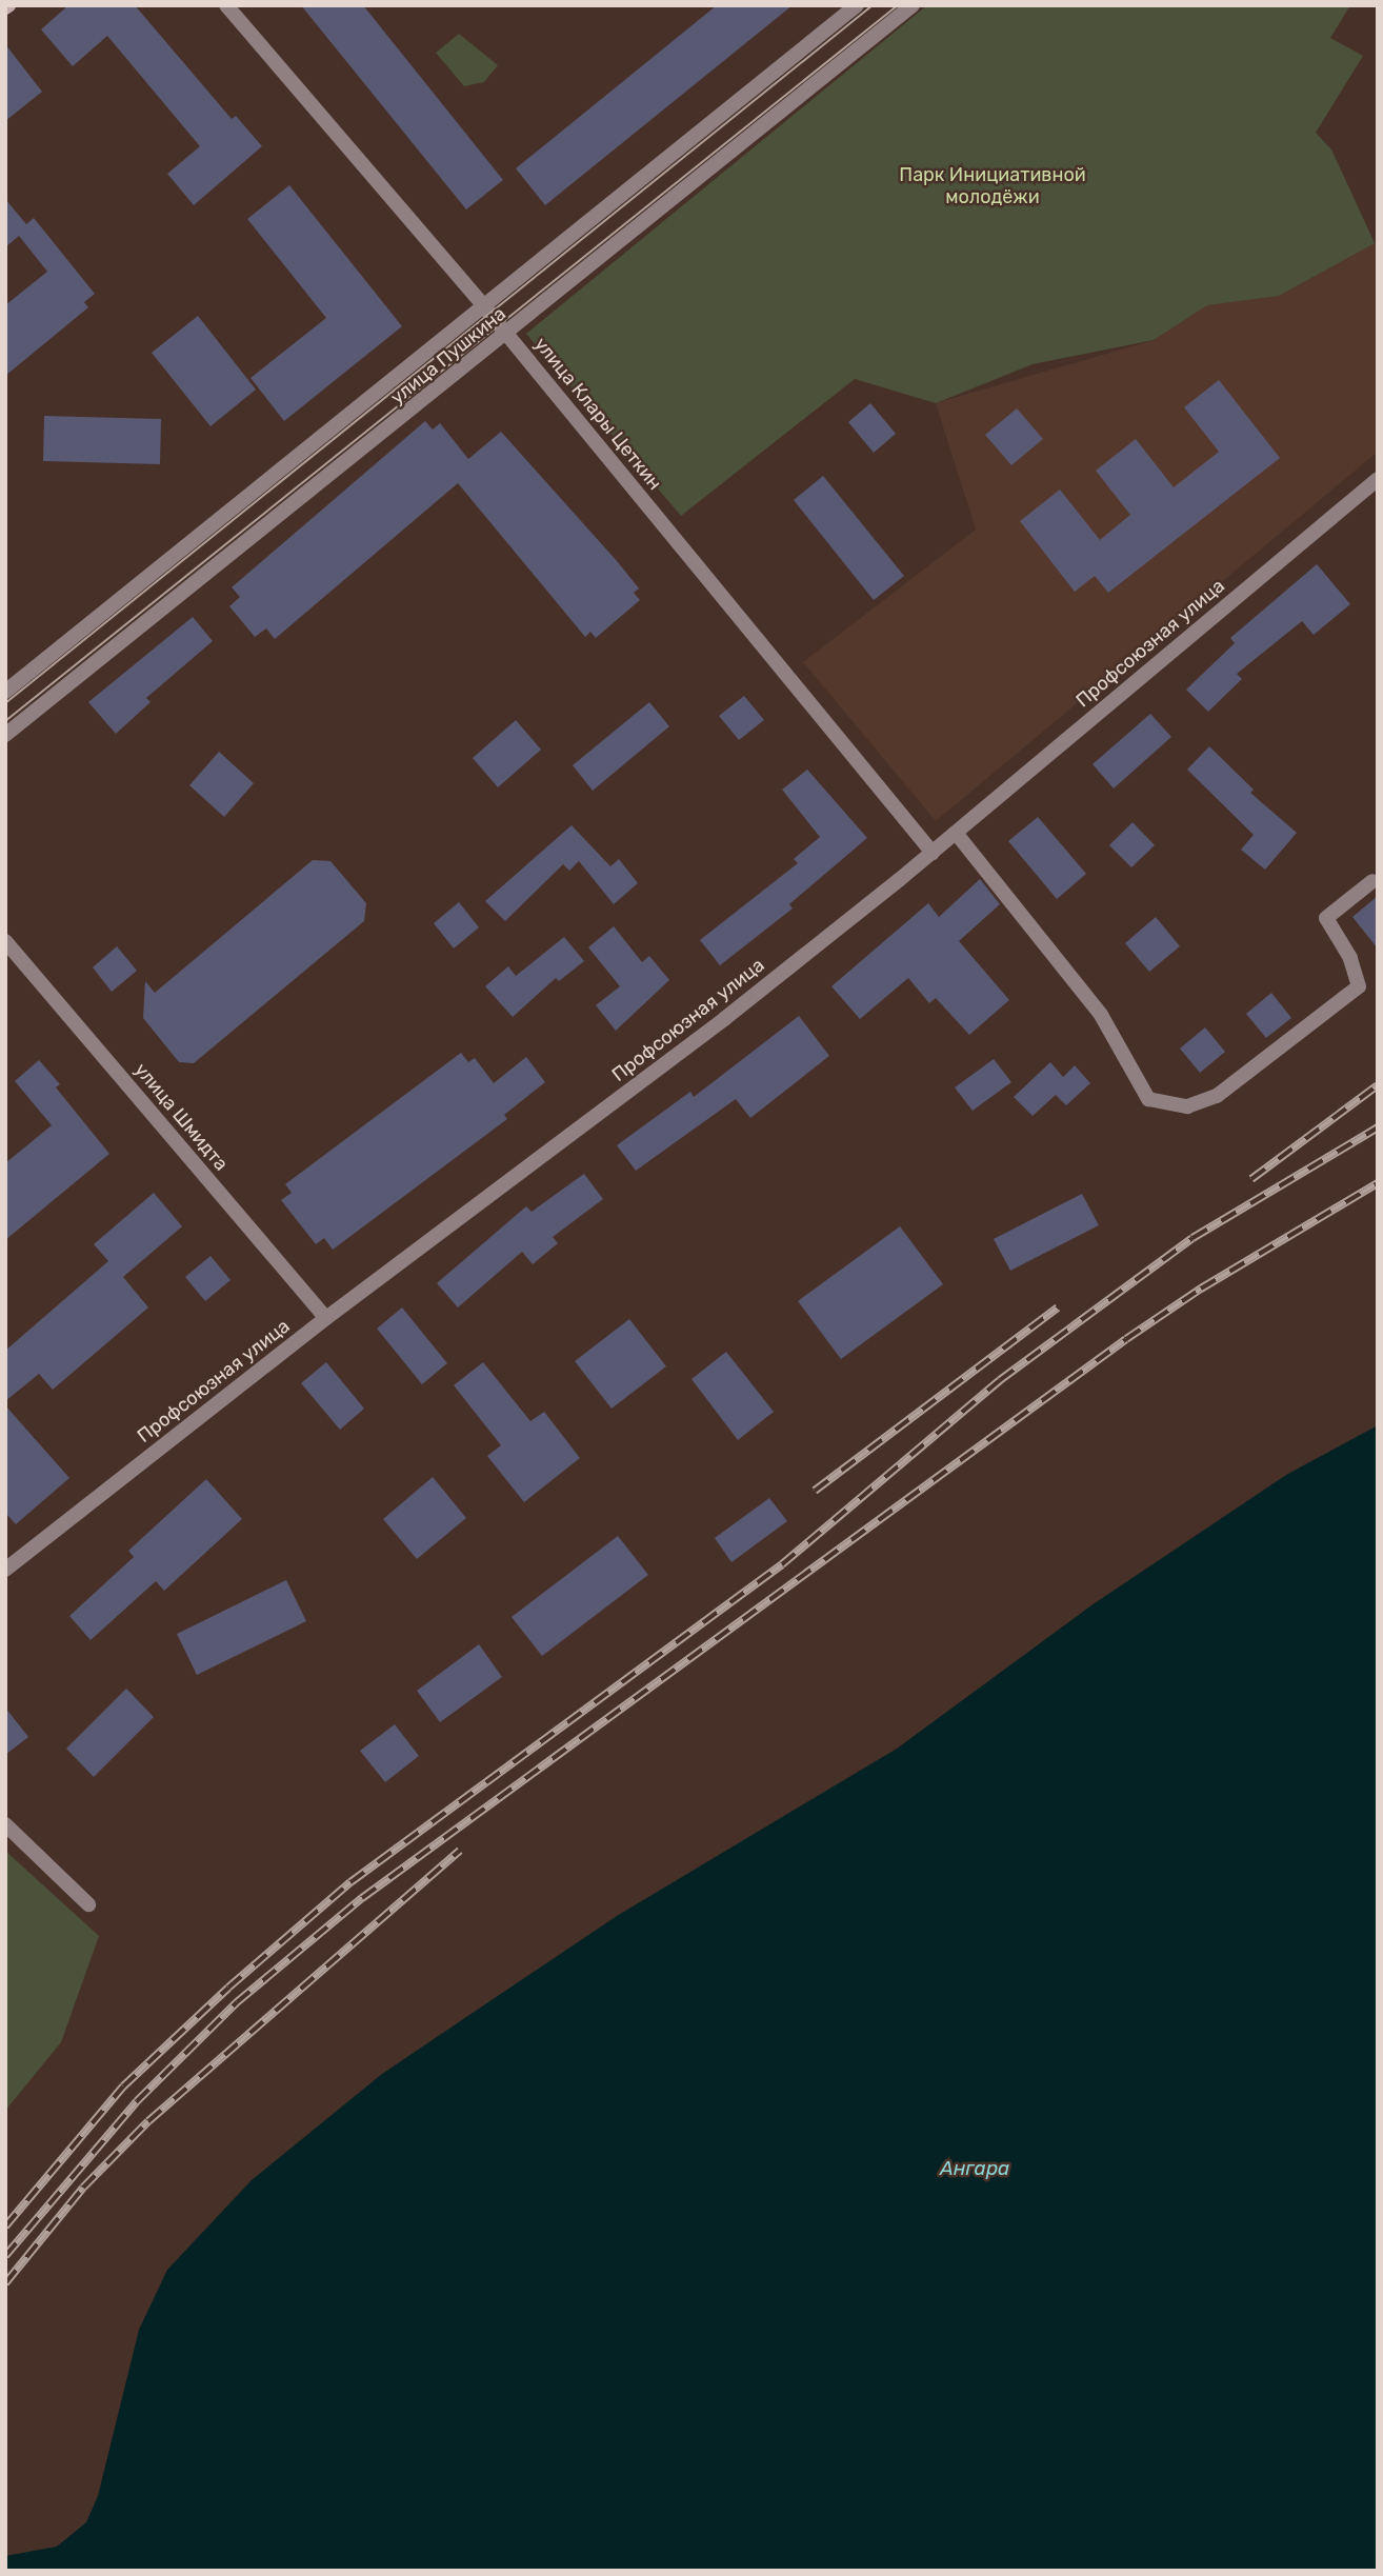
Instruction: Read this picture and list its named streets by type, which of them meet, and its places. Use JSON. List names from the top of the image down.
{
  "streets": {
    "street": [
      "улица Пушкина",
      "улица Клары Цеткин",
      "Профсоюзная улица",
      "улица Шмидта"
    ]
  },
  "crossings": [
    ["улица Пушкина", "улица Клары Цеткин"],
    ["улица Клары Цеткин", "Профсоюзная улица"],
    ["Профсоюзная улица", "улица Шмидта"]
  ],
  "water": ["Ангара"],
  "parks": ["Парк Инициативной молодёжи"]
}
